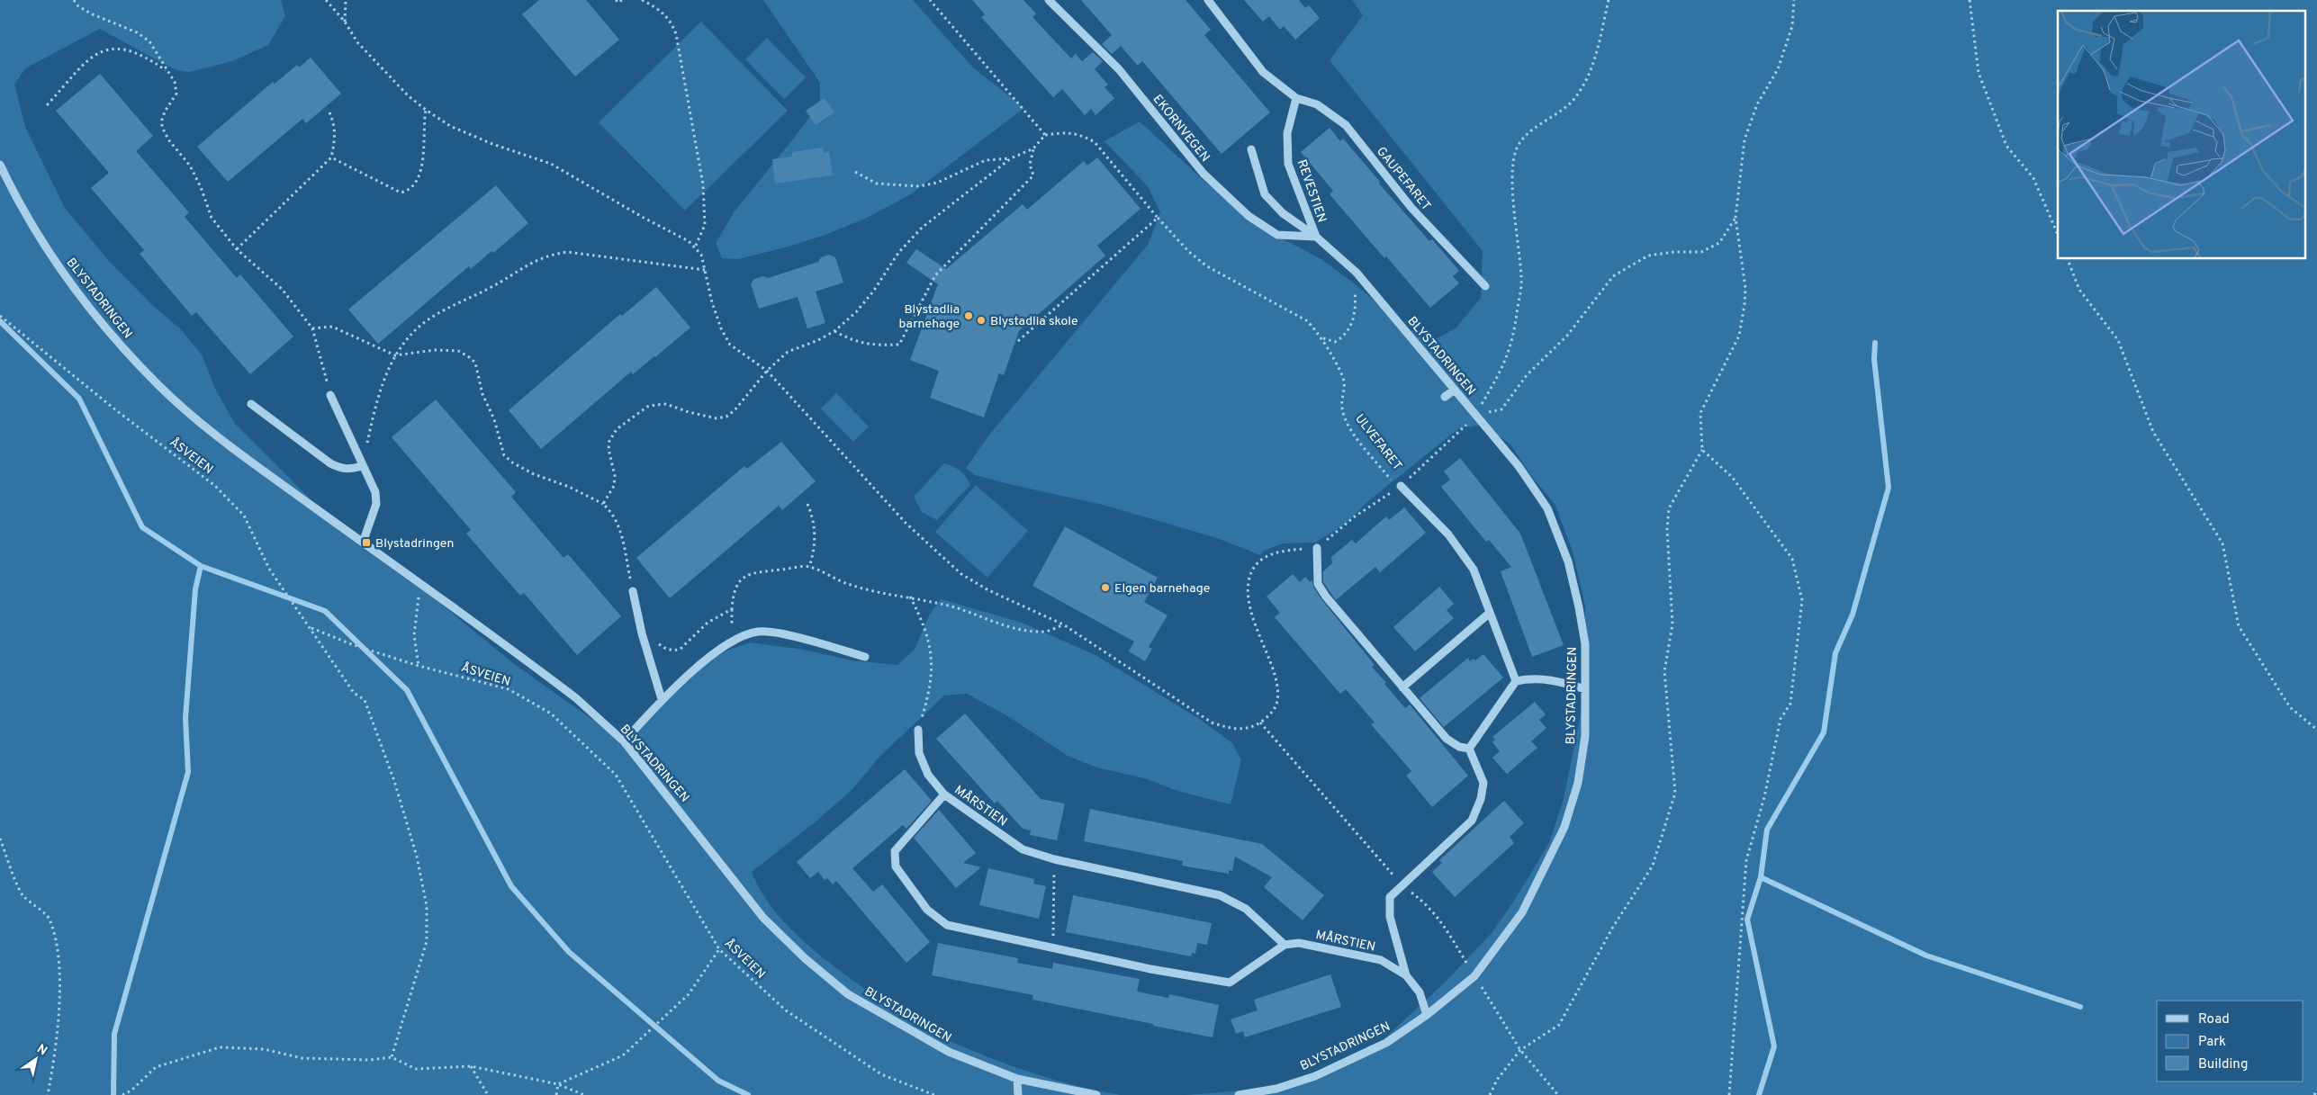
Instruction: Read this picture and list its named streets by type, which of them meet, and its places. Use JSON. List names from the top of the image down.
{
  "streets": {
    "street": [
      "EKORNVEGEN",
      "GAUPEFARET",
      "REVESTIEN",
      "BLYSTADRINGEN",
      "ULVEFARET",
      "MÅRSTIEN"
    ],
    "path": ["ÅSVEIEN"]
  },
  "crossings": [
    ["EKORNVEGEN", "REVESTIEN"],
    ["EKORNVEGEN", "BLYSTADRINGEN"],
    ["GAUPEFARET", "REVESTIEN"],
    ["REVESTIEN", "BLYSTADRINGEN"],
    ["BLYSTADRINGEN", "MÅRSTIEN"]
  ],
  "places": {
    "other": ["Blystadlia barnehage", "Blystadlia skole", "Elgen barnehage"],
    "transit": ["Blystadringen"]
  },
  "legend": ["Road", "Park", "Building"],
  "north": "top right"
}
